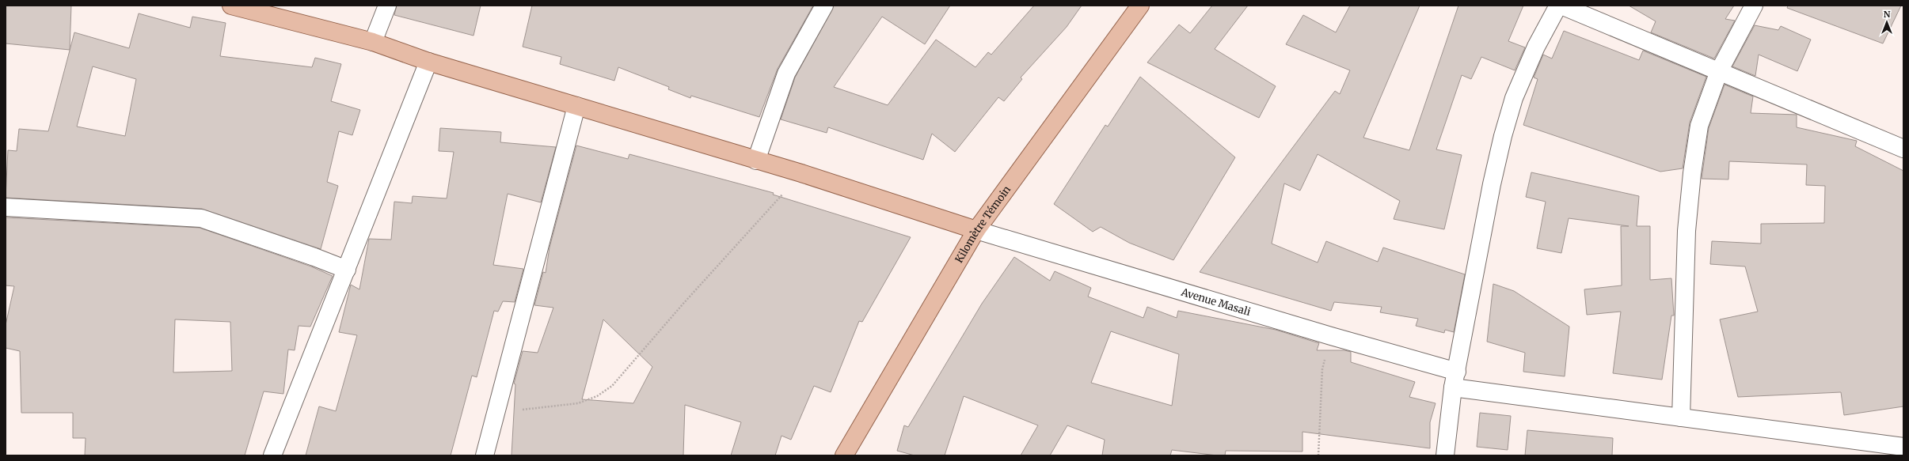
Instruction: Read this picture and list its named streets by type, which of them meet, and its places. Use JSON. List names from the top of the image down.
{
  "streets": {
    "main road": ["Kilomètre Témoin"],
    "street": ["Avenue Masali"]
  },
  "crossings": [
    ["Kilomètre Témoin", "Avenue Masali"]
  ],
  "north": "top"
}
